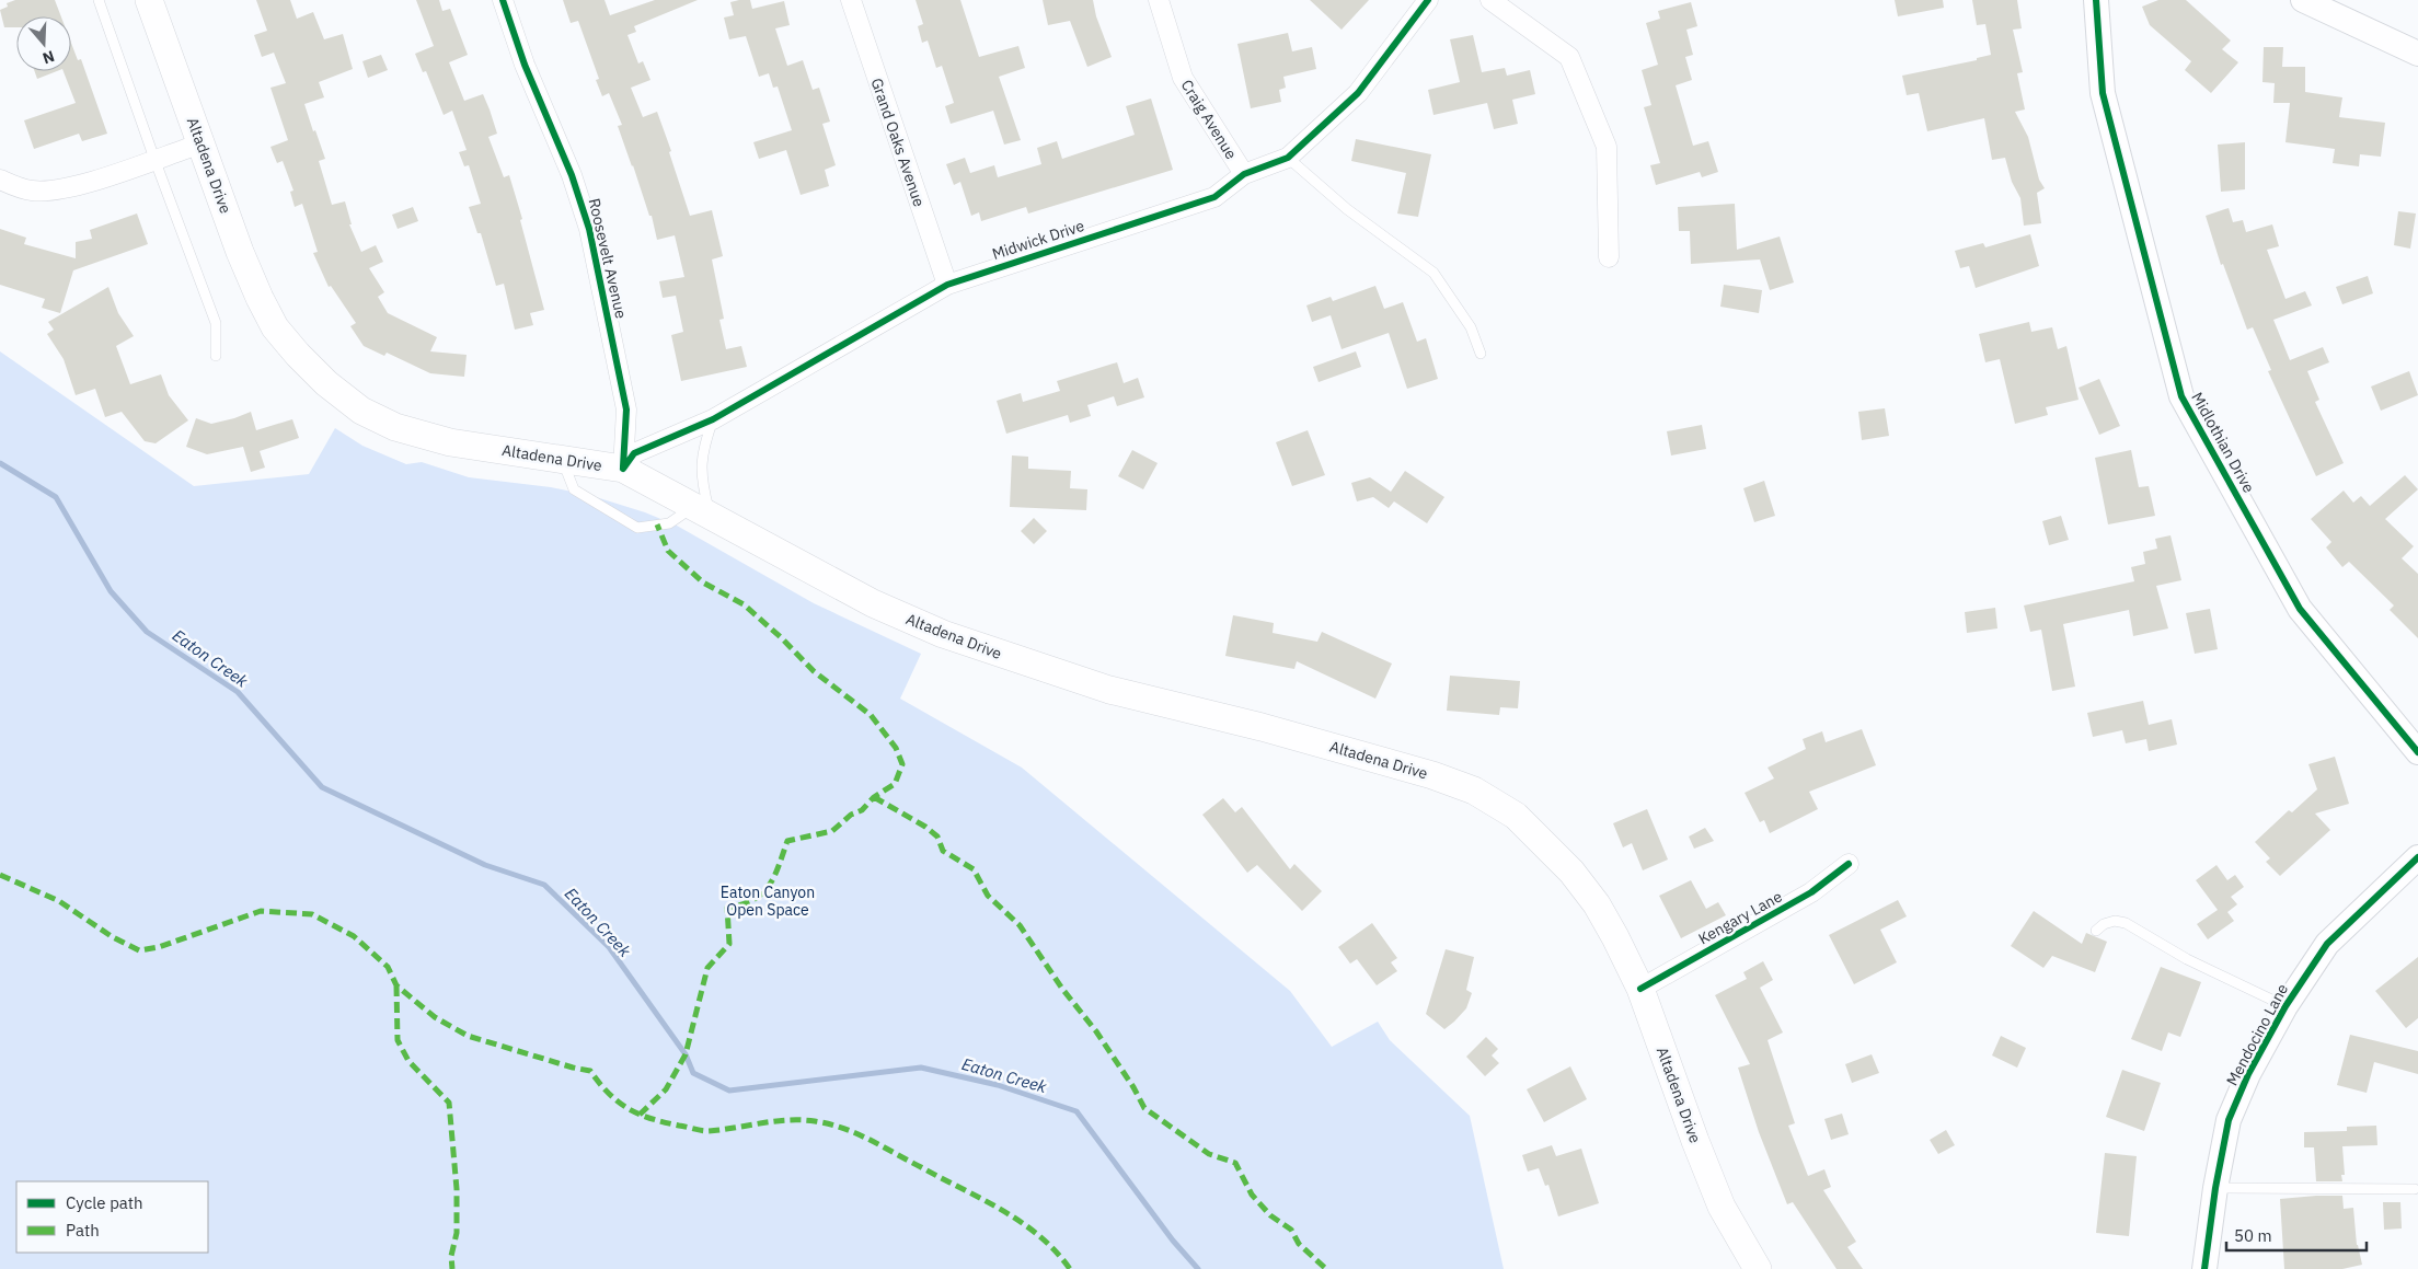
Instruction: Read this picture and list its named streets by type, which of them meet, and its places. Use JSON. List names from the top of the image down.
{
  "streets": {
    "main road": ["Altadena Drive"],
    "street": [
      "Craig Avenue",
      "Grand Oaks Avenue",
      "Midwick Drive",
      "Roosevelt Avenue",
      "Midlothian Drive",
      "Kengary Lane",
      "Mendocino Lane"
    ]
  },
  "crossings": [
    ["Craig Avenue", "Midwick Drive"],
    ["Grand Oaks Avenue", "Midwick Drive"],
    ["Altadena Drive", "Midwick Drive"],
    ["Altadena Drive", "Roosevelt Avenue"],
    ["Altadena Drive", "Kengary Lane"],
    ["Midwick Drive", "Roosevelt Avenue"]
  ],
  "water": ["Eaton Creek"],
  "parks": ["Eaton Canyon Open Space"],
  "legend": ["Cycle path", "Path"],
  "scale_bar": "50 m",
  "north": "bottom"
}
